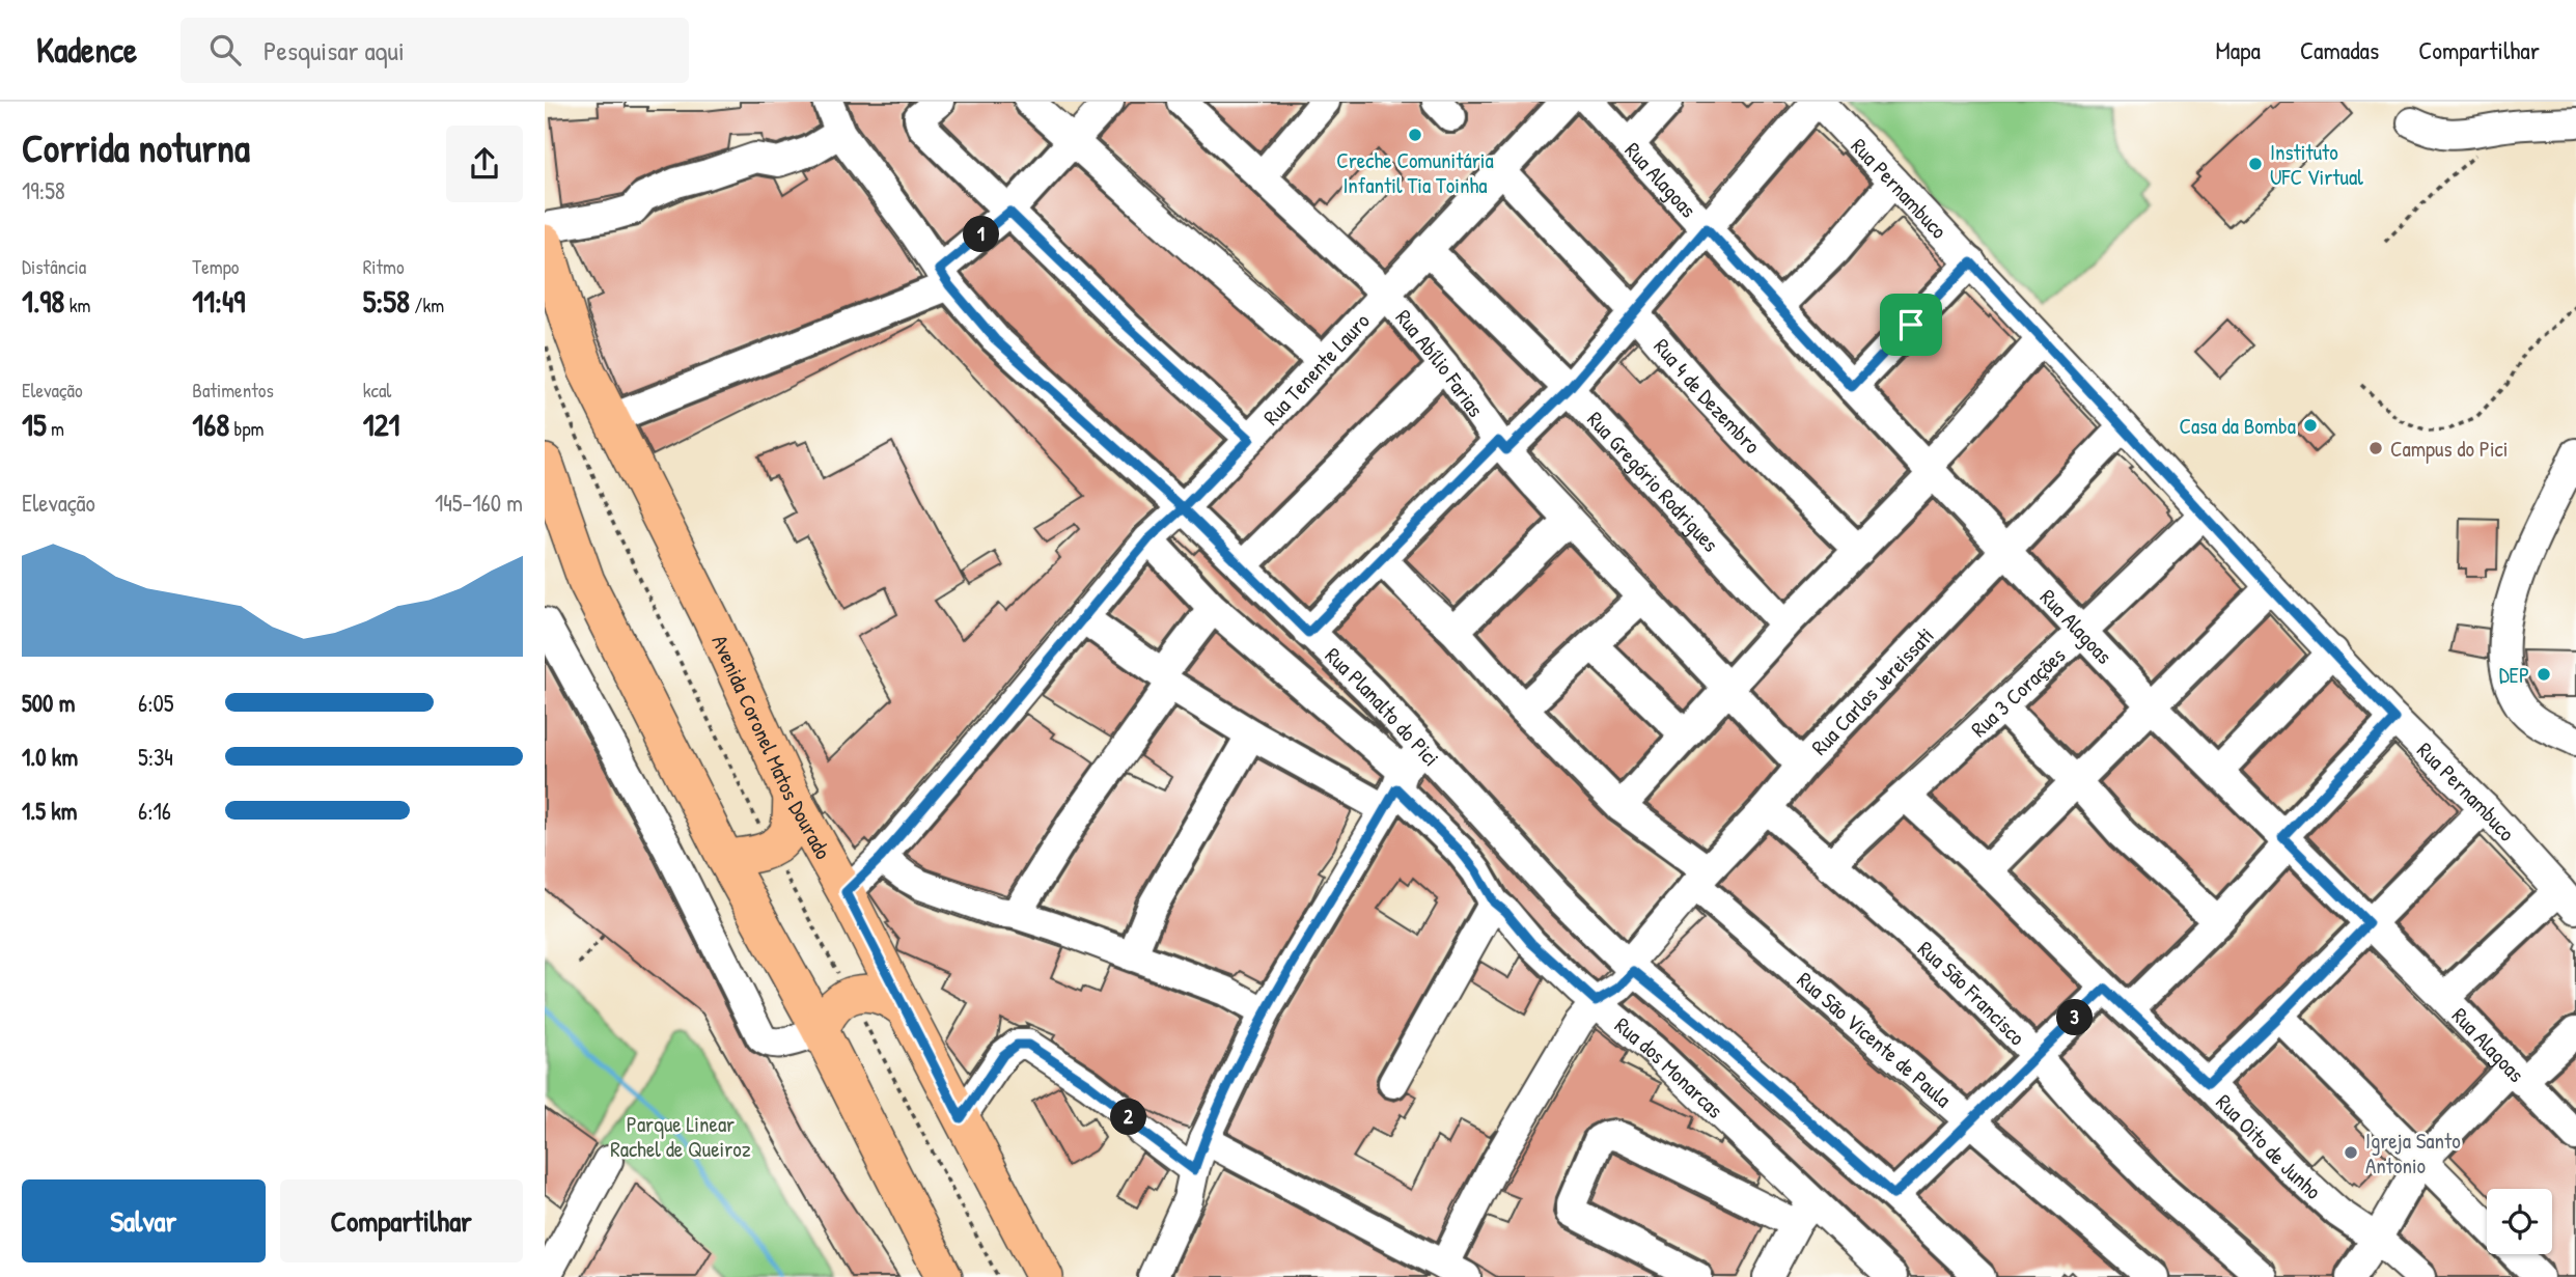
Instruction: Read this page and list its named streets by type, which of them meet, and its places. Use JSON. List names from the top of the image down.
{
  "streets": {
    "main road": ["Avenida Coronel Matos Dourado"],
    "street": [
      "Rua Alagoas",
      "Rua Pernambuco",
      "Rua Abílio Farias",
      "Rua Tenente Lauro",
      "Rua 4 de Dezembro",
      "Rua Gregório Rodrigues",
      "Rua Carlos Jereissati",
      "Rua 3 Corações",
      "Rua Planalto do Pici",
      "Rua São Francisco",
      "Rua São Vicente de Paula",
      "Rua dos Monarcas",
      "Rua Oito de Junho"
    ]
  },
  "crossings": [
    ["Rua Alagoas", "Rua Carlos Jereissati"],
    ["Rua Alagoas", "Rua 3 Corações"],
    ["Rua Pernambuco", "Rua Carlos Jereissati"],
    ["Rua Pernambuco", "Rua 3 Corações"],
    ["Rua Abílio Farias", "Rua Tenente Lauro"],
    ["Rua Abílio Farias", "Rua Carlos Jereissati"],
    ["Rua Tenente Lauro", "Rua 4 de Dezembro"],
    ["Rua Tenente Lauro", "Rua Gregório Rodrigues"],
    ["Rua Tenente Lauro", "Rua Planalto do Pici"],
    ["Rua Tenente Lauro", "Avenida Coronel Matos Dourado"],
    ["Rua Tenente Lauro", "Rua dos Monarcas"],
    ["Rua Carlos Jereissati", "Rua Planalto do Pici"],
    ["Rua Carlos Jereissati", "Rua São Francisco"],
    ["Rua Carlos Jereissati", "Rua São Vicente de Paula"],
    ["Rua Carlos Jereissati", "Rua dos Monarcas"],
    ["Rua 3 Corações", "Rua São Francisco"],
    ["Rua 3 Corações", "Rua Oito de Junho"]
  ],
  "parks": ["Parque Linear Rachel de Queiroz"],
  "places": [
    "Creche Comunitária Infantil Tia Toinha",
    "Instituto UFC Virtual",
    "Casa da Bomba",
    "Campus do Pici",
    "DEP",
    "Igreja Santo Antonio"
  ],
  "page": {
    "header": "Kadence",
    "search": "Pesquisar aqui",
    "nav": ["Mapa", "Camadas", "Compartilhar"],
    "heading": ["Corrida noturna", "19:58"],
    "pins": ["1", "3", "2"],
    "stats": [
      ["Distância", "1.98 km"],
      ["Tempo", "11:49"],
      ["Ritmo", "5:58 /km"],
      ["Elevação", "15 m"],
      ["Batimentos", "168 bpm"],
      ["kcal", "121"]
    ],
    "chart": ["Elevação", "145–160 m"],
    "list": [
      {
        "name": "500 m",
        "note": "6:05"
      },
      {
        "name": "1.0 km",
        "note": "5:34"
      },
      {
        "name": "1.5 km",
        "note": "6:16"
      }
    ],
    "buttons": ["Salvar", "Compartilhar"]
  }
}
